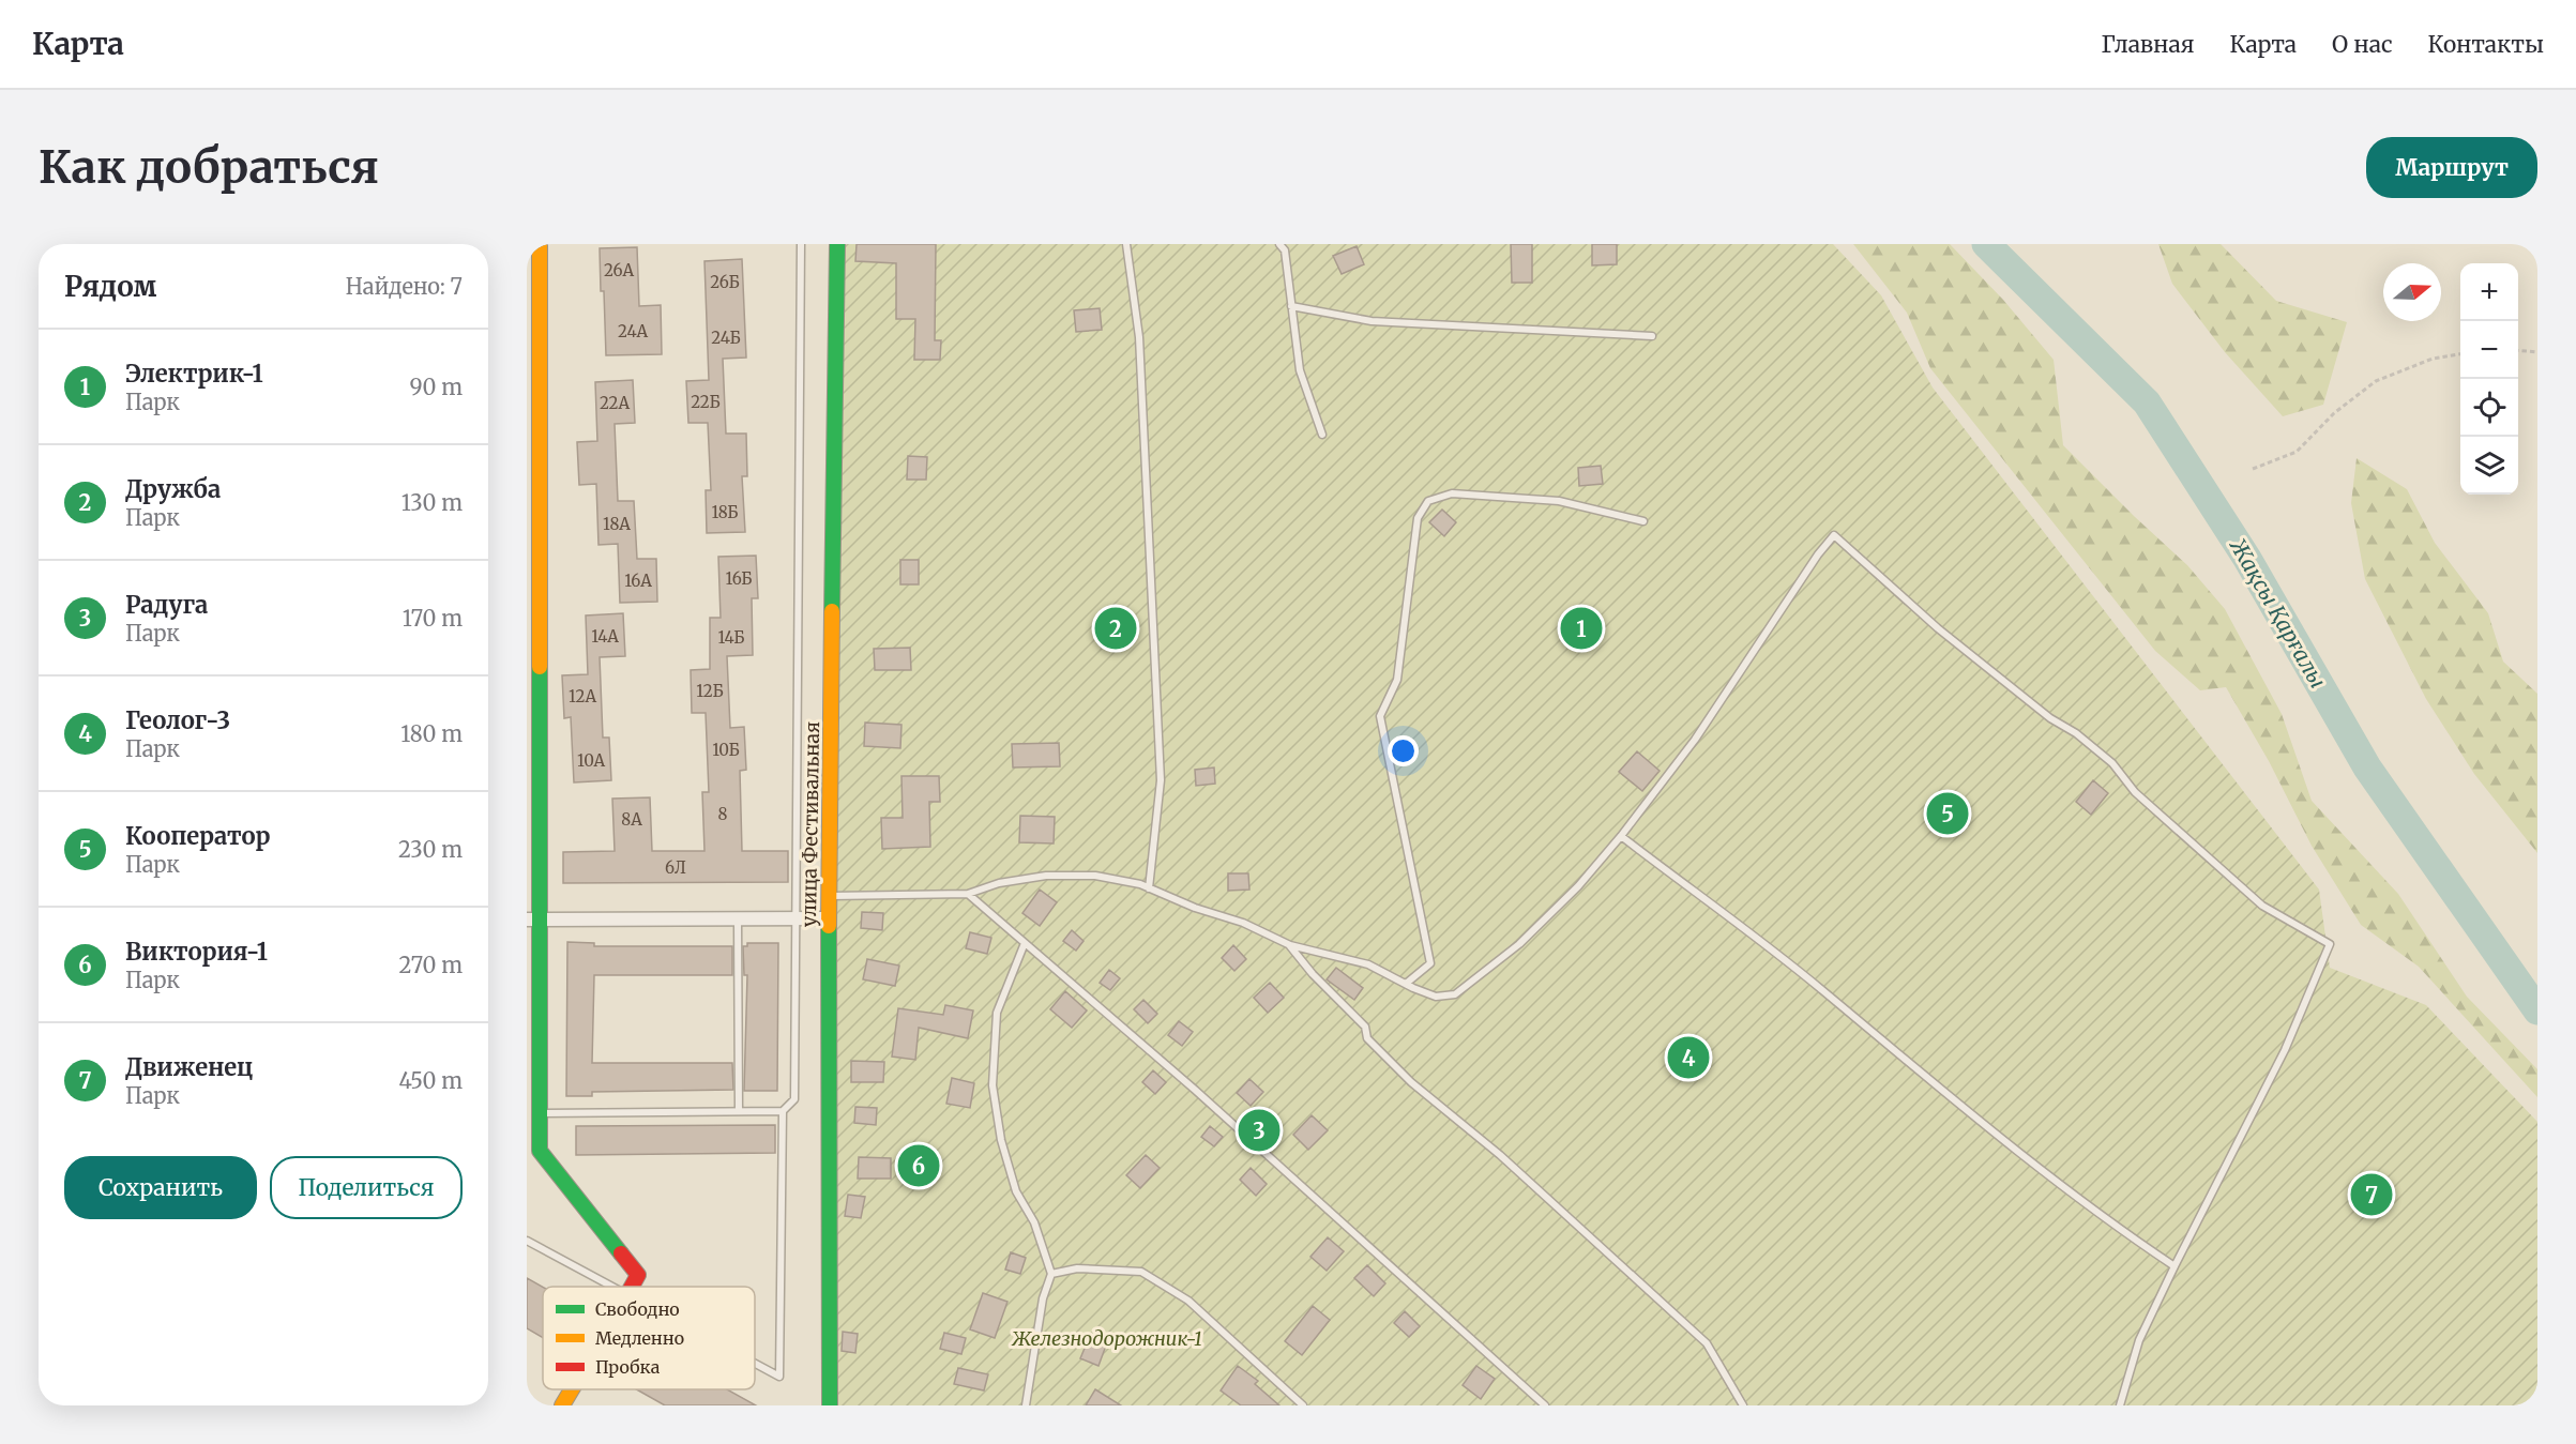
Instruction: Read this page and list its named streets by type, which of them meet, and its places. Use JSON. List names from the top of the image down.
{
  "streets": {
    "street": ["улица Фестивальная"]
  },
  "water": ["Жақсы Қарғалы"],
  "parks": ["Железнодорожник-1"],
  "house_numbers": [
    "26А",
    "26Б",
    "24А",
    "24Б",
    "22Б",
    "22А",
    "18Б",
    "18А",
    "16Б",
    "16А",
    "14А",
    "14Б",
    "12Б",
    "12А",
    "10Б",
    "10А",
    "8",
    "8А",
    "6Л"
  ],
  "legend": ["Свободно", "Медленно", "Пробка"],
  "north": "right",
  "page": {
    "header": "Карта",
    "nav": [
      "Главная",
      "Карта",
      "О нас",
      "Контакты"
    ],
    "buttons": [
      "Маршрут",
      ["Сохранить", "Поделиться"]
    ],
    "title": "Как добраться",
    "heading": ["Рядом", "Найдено: 7"],
    "map_buttons": ["+", "−"],
    "list": [
      {
        "mark": "1",
        "name": "Электрик-1",
        "note": "Парк",
        "value": "90 m"
      },
      {
        "mark": "2",
        "name": "Дружба",
        "note": "Парк",
        "value": "130 m"
      },
      {
        "mark": "3",
        "name": "Радуга",
        "note": "Парк",
        "value": "170 m"
      },
      {
        "mark": "4",
        "name": "Геолог-3",
        "note": "Парк",
        "value": "180 m"
      },
      {
        "mark": "5",
        "name": "Кооператор",
        "note": "Парк",
        "value": "230 m"
      },
      {
        "mark": "6",
        "name": "Виктория-1",
        "note": "Парк",
        "value": "270 m"
      },
      {
        "mark": "7",
        "name": "Движенец",
        "note": "Парк",
        "value": "450 m"
      }
    ],
    "pins": [
      "1",
      "2",
      "5",
      "4",
      "3",
      "6",
      "7"
    ]
  }
}
